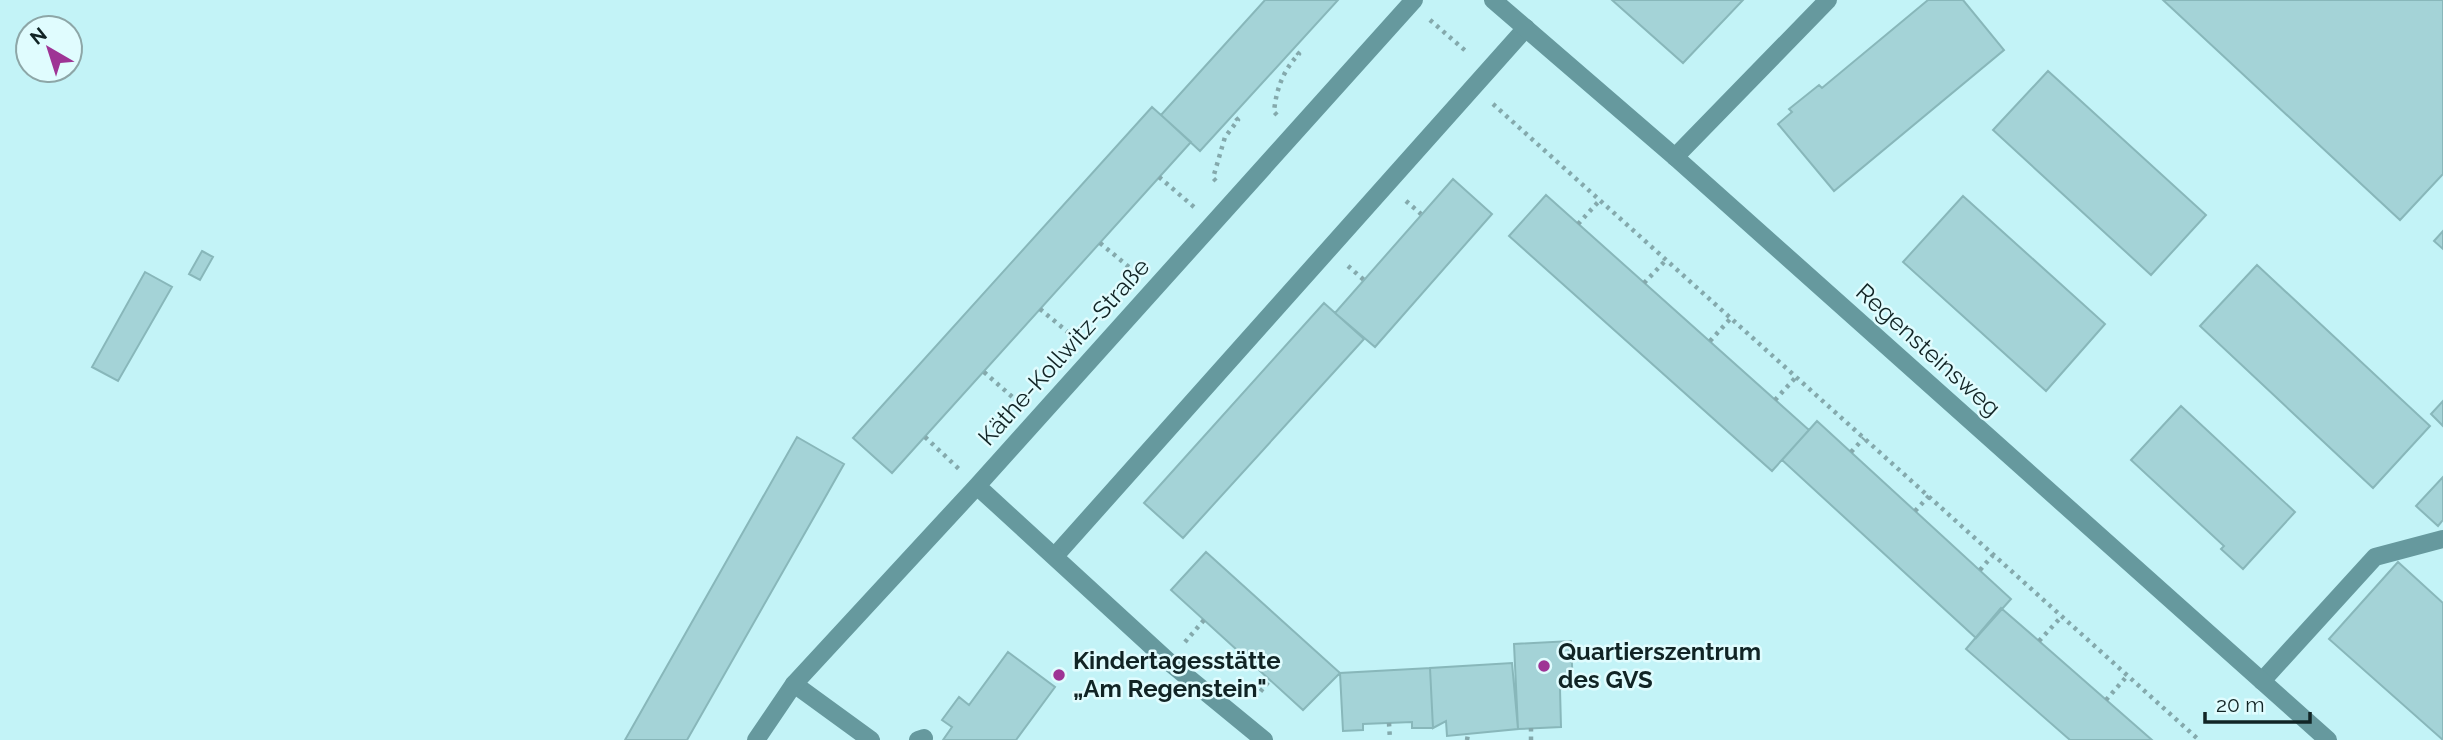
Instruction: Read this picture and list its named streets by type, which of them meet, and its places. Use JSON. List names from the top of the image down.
{
  "streets": {
    "street": ["Regensteinsweg", "Käthe-Kollwitz-Straße"]
  },
  "places": ["Quartierszentrum des GVS", "Kindertagesstätte „Am Regenstein\""],
  "scale_bar": "20 m",
  "north": "top left"
}
